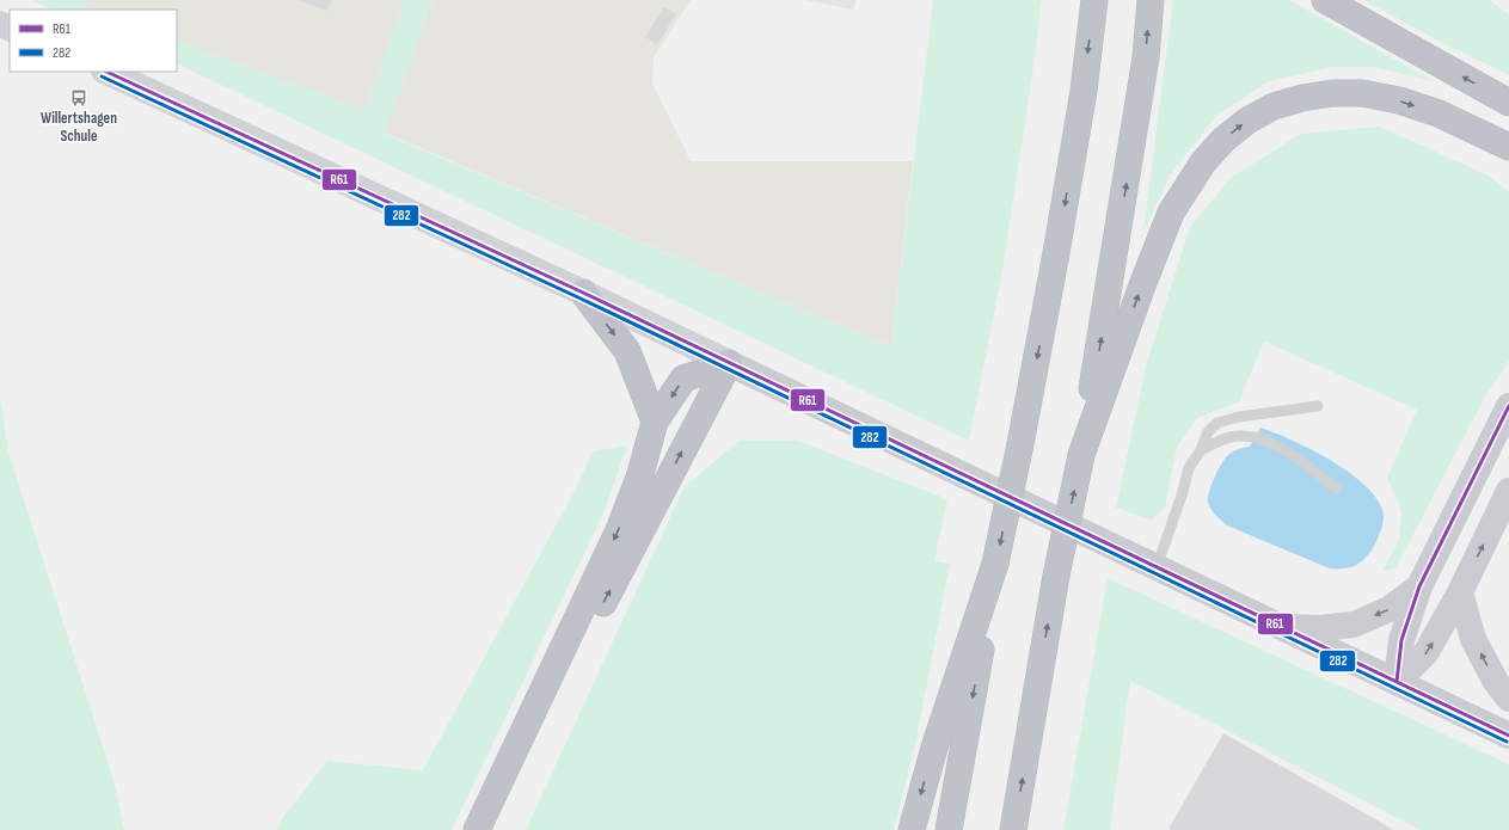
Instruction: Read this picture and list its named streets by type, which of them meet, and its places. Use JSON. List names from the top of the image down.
{
  "places": {
    "bus stop": ["Willertshagen Schule"]
  },
  "lines": ["transit line R61", "transit line 282"],
  "legend": ["R61", "282"]
}
